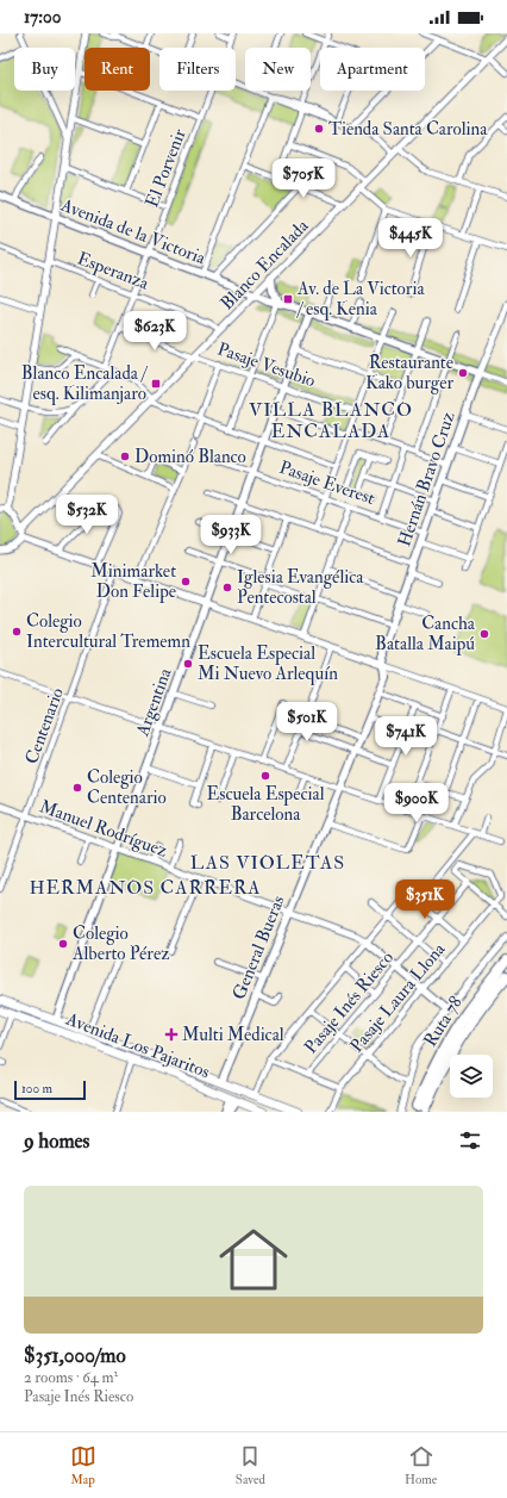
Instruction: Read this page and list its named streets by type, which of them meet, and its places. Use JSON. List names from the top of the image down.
{
  "streets": {
    "highway": ["Ruta 78"],
    "main road": [
      "Avenida de la Victoria",
      "Hernán Bravo Cruz",
      "Argentina",
      "General Bueras",
      "Avenida Los Pajaritos"
    ],
    "street": [
      "El Porvenir",
      "Blanco Encalada",
      "Esperanza",
      "Pasaje Vesubio",
      "Pasaje Everest",
      "Centenario",
      "Manuel Rodríguez",
      "Pasaje Laura Llona",
      "Pasaje Inés Riesco"
    ]
  },
  "crossings": [
    ["El Porvenir", "Avenida de la Victoria"],
    ["El Porvenir", "Esperanza"],
    ["El Porvenir", "Pasaje Vesubio"],
    ["Avenida de la Victoria", "Blanco Encalada"],
    ["Avenida de la Victoria", "Hernán Bravo Cruz"],
    ["Avenida de la Victoria", "Argentina"],
    ["Blanco Encalada", "Esperanza"],
    ["Blanco Encalada", "Pasaje Vesubio"],
    ["Pasaje Vesubio", "Argentina"],
    ["Hernán Bravo Cruz", "Pasaje Everest"],
    ["Hernán Bravo Cruz", "General Bueras"],
    ["Pasaje Everest", "Argentina"],
    ["Argentina", "Manuel Rodríguez"],
    ["Argentina", "Avenida Los Pajaritos"],
    ["Centenario", "Manuel Rodríguez"],
    ["Manuel Rodríguez", "General Bueras"],
    ["Manuel Rodríguez", "Pasaje Laura Llona"],
    ["Manuel Rodríguez", "Pasaje Inés Riesco"],
    ["General Bueras", "Avenida Los Pajaritos"]
  ],
  "districts": ["VILLA BLANCO ENCALADA", "LAS VIOLETAS", "HERMANOS CARRERA"],
  "places": {
    "other": [
      "Tienda Santa Carolina",
      "Restaurante Kako burger",
      "Dominó Blanco",
      "Minimarket Don Felipe",
      "Iglesia Evangélica Pentecostal",
      "Colegio Intercultural Trememn",
      "Cancha Batalla Maipú",
      "Escuela Especial Mi Nuevo Arlequín",
      "Escuela Especial Barcelona",
      "Colegio Centenario",
      "Colegio Alberto Pérez"
    ],
    "transit": ["Av. de La Victoria / esq. Kenia", "Blanco Encalada / esq. Kilimanjaro"],
    "health": ["Multi Medical"]
  },
  "scale_bar": "100 m",
  "page": {
    "status": "17:00",
    "chip": [
      "Buy",
      "Rent",
      "Filters",
      "New",
      "Apartment"
    ],
    "price": [
      "$705K",
      "$445K",
      "$623K",
      "$532K",
      "$933K",
      "$501K",
      "$741K",
      "$900K",
      "$351K"
    ],
    "scale": "100 m",
    "heading": "9 homes",
    "list": [
      {
        "name": "$351,000/mo",
        "note": "2 rooms · 64 m² · Pasaje Inés Riesco"
      }
    ],
    "tabs": ["Map", "Saved", "Home"]
  }
}
